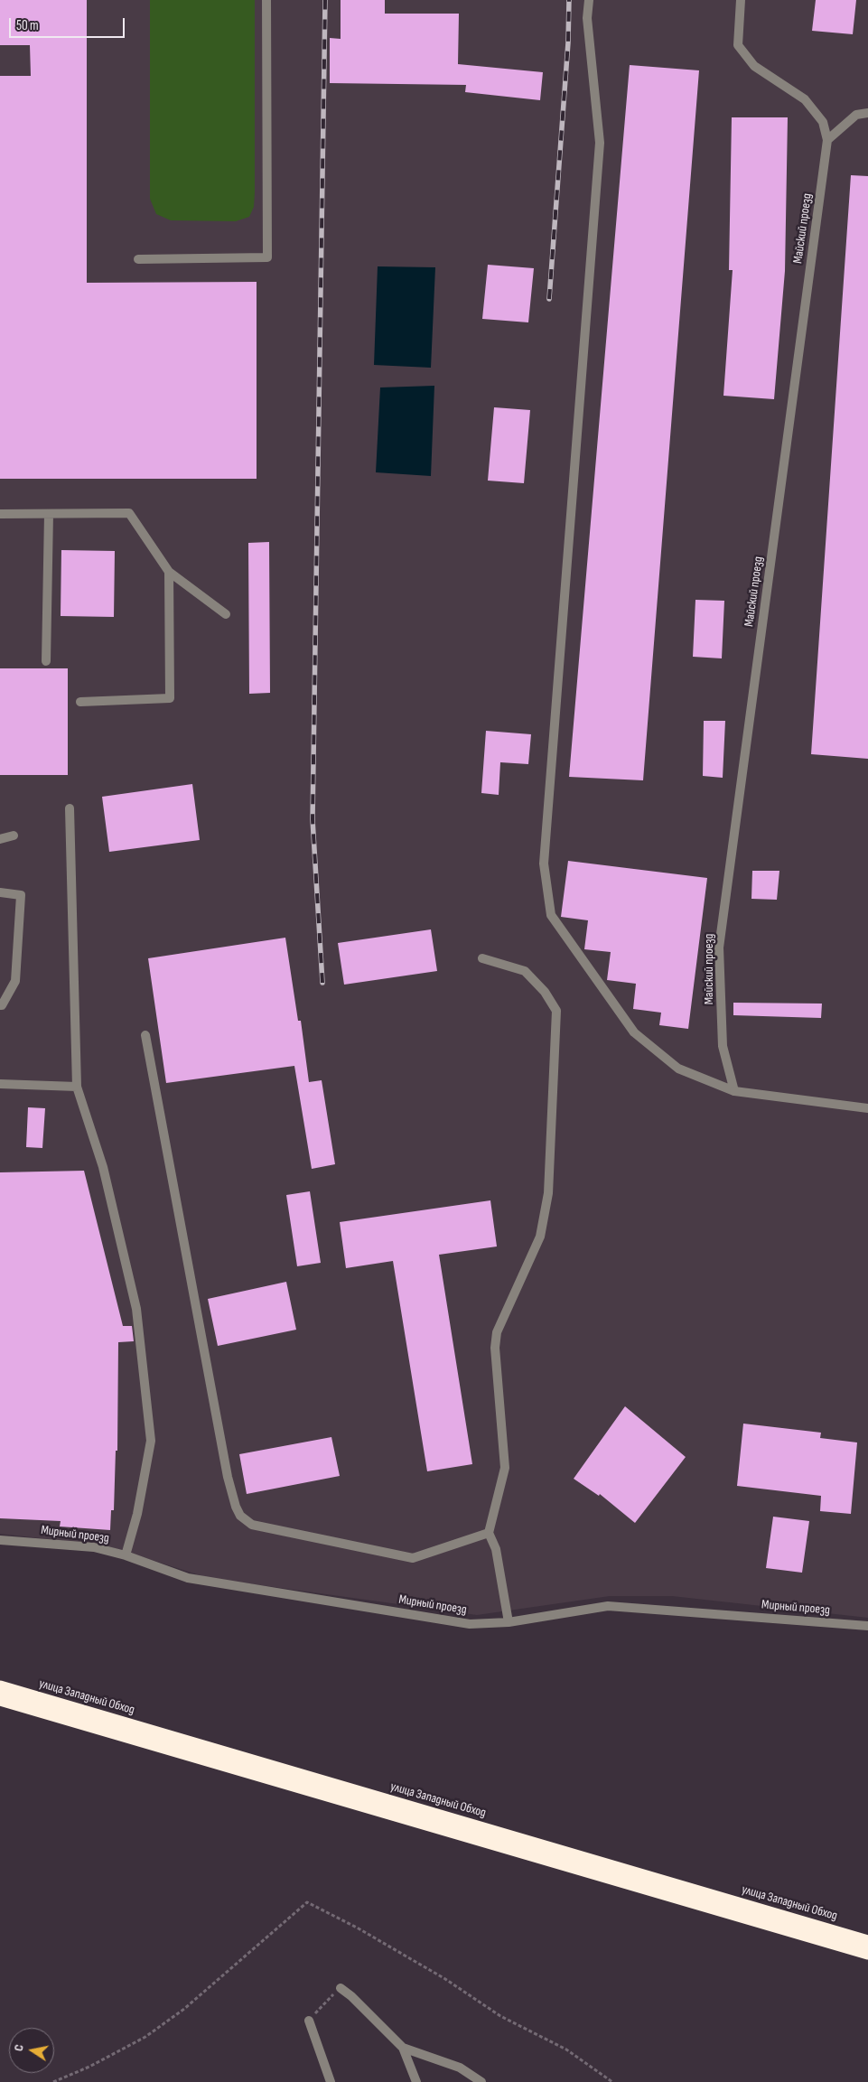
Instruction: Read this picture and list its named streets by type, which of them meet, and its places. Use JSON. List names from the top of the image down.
{
  "streets": {
    "highway": ["улица Западный Обход"],
    "street": ["Майский проезд", "Мирный проезд"]
  },
  "scale_bar": "50 m",
  "north": "left"
}
